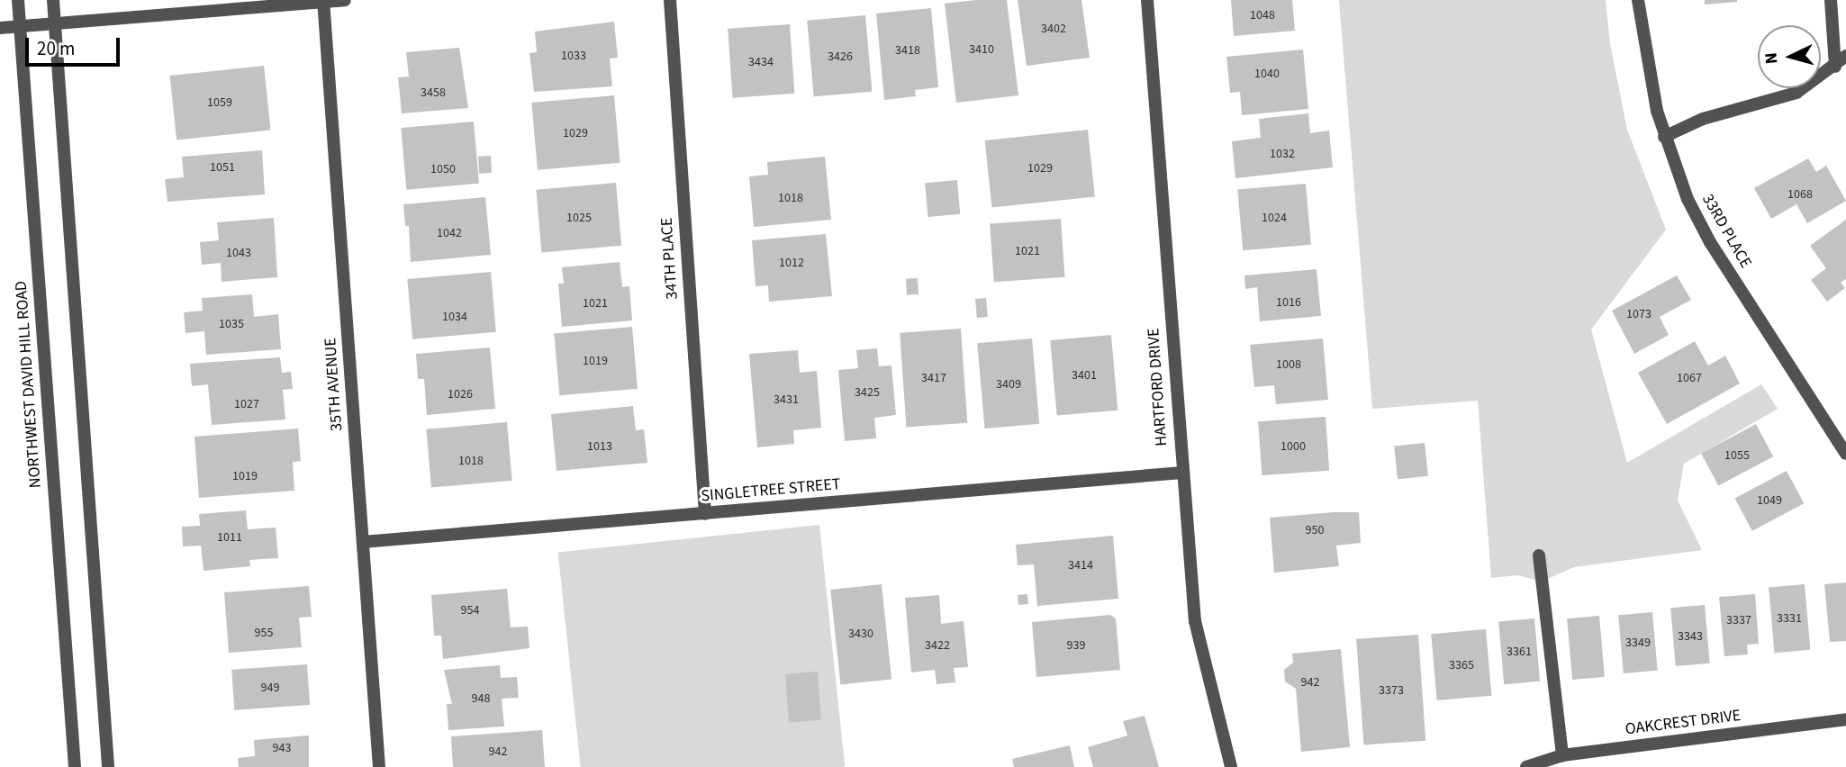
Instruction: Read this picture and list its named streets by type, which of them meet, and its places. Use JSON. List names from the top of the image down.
{
  "streets": {
    "street": [
      "33RD PLACE",
      "34TH PLACE",
      "NORTHWEST DAVID HILL ROAD",
      "35TH AVENUE",
      "HARTFORD DRIVE",
      "SINGLETREE STREET",
      "OAKCREST DRIVE"
    ]
  },
  "crossings": [
    ["34TH PLACE", "SINGLETREE STREET"],
    ["35TH AVENUE", "SINGLETREE STREET"],
    ["HARTFORD DRIVE", "SINGLETREE STREET"]
  ],
  "house_numbers": [
    "1048",
    "3402",
    "3410",
    "3418",
    "1033",
    "3426",
    "3434",
    "1040",
    "3458",
    "1059",
    "1029",
    "1032",
    "1051",
    "1029",
    "1050",
    "1068",
    "1018",
    "1025",
    "1024",
    "1042",
    "1021",
    "1043",
    "1012",
    "1016",
    "1021",
    "1073",
    "1034",
    "1035",
    "1019",
    "1008",
    "3401",
    "3417",
    "1067",
    "3409",
    "3425",
    "1026",
    "3431",
    "1027",
    "1013",
    "1000",
    "1055",
    "1018",
    "1019",
    "1049",
    "950",
    "1011",
    "3414",
    "954",
    "3331",
    "3337",
    "955",
    "3430",
    "3343",
    "3349",
    "3422",
    "939",
    "3361",
    "3365",
    "942",
    "949",
    "3373",
    "948",
    "943",
    "942"
  ],
  "scale_bar": "20 m",
  "north": "left"
}
